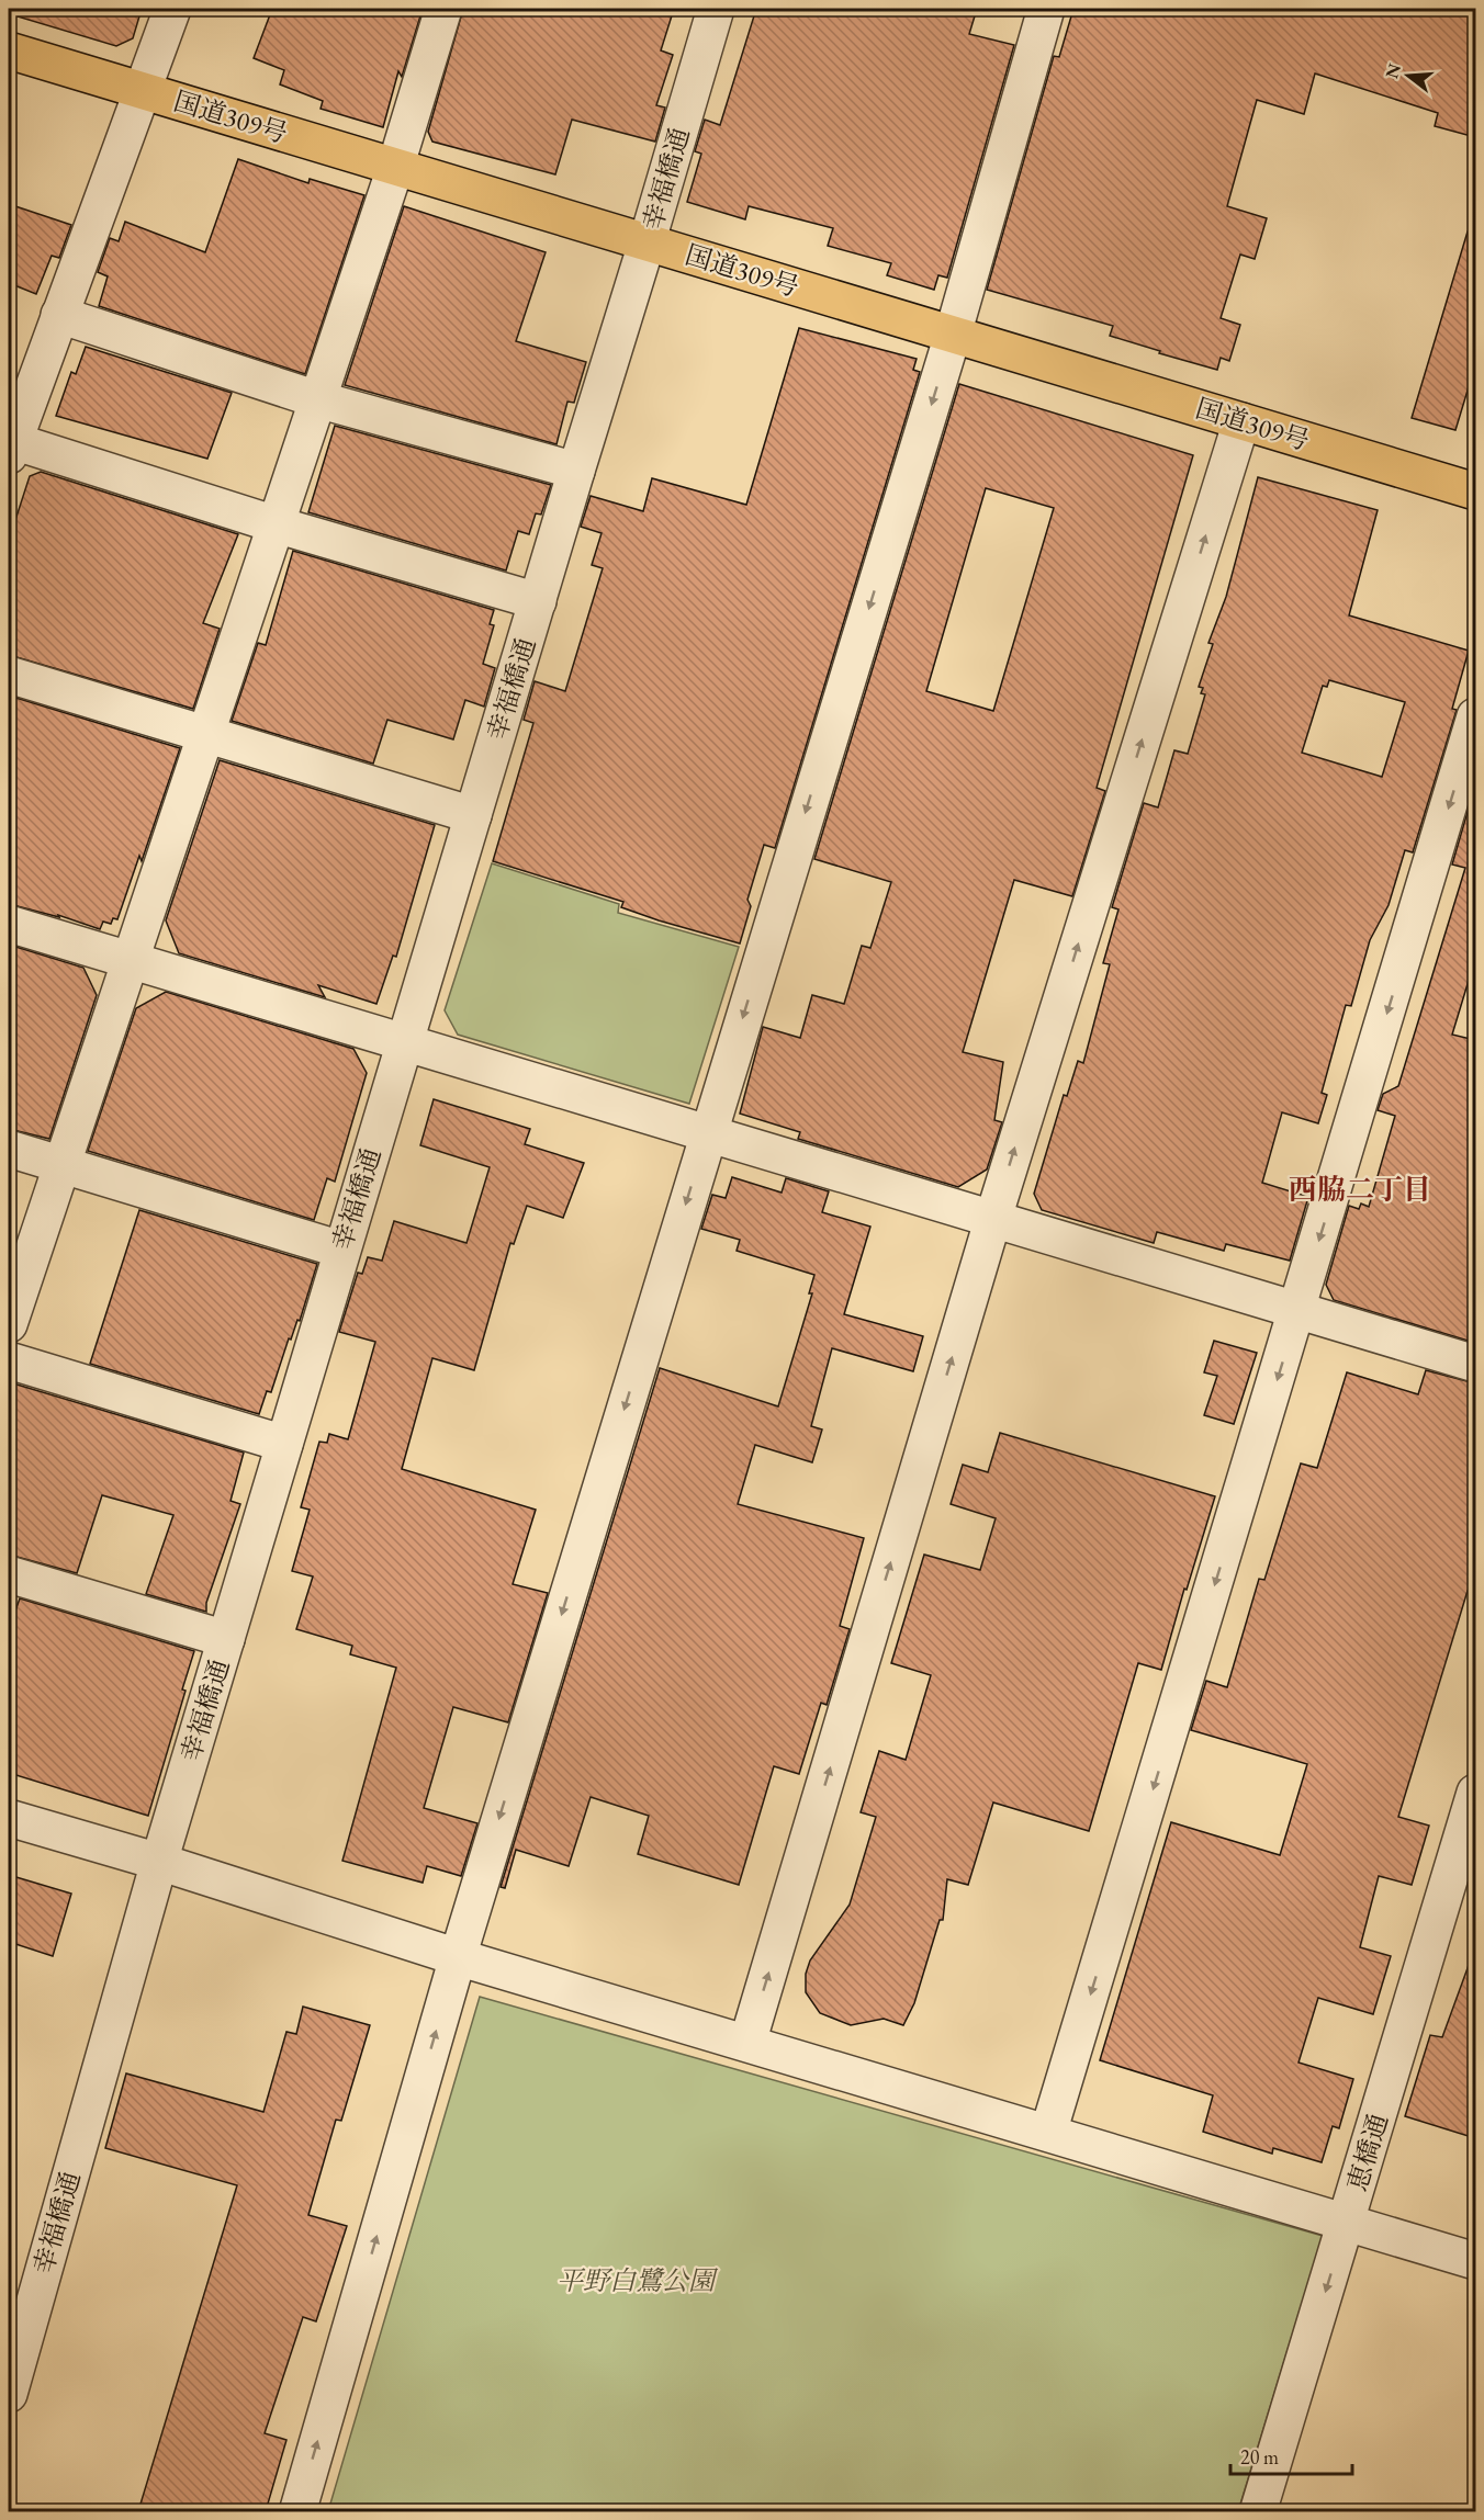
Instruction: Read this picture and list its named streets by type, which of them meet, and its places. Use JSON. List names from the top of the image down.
{
  "streets": {
    "highway": ["国道309号"],
    "street": ["幸福橋通", "恵橋通"]
  },
  "crossings": [
    ["国道309号", "幸福橋通"]
  ],
  "one_way": ["恵橋通"],
  "districts": ["西脇二丁目"],
  "parks": ["平野白鷺公園"],
  "scale_bar": "20 m",
  "north": "left"
}
